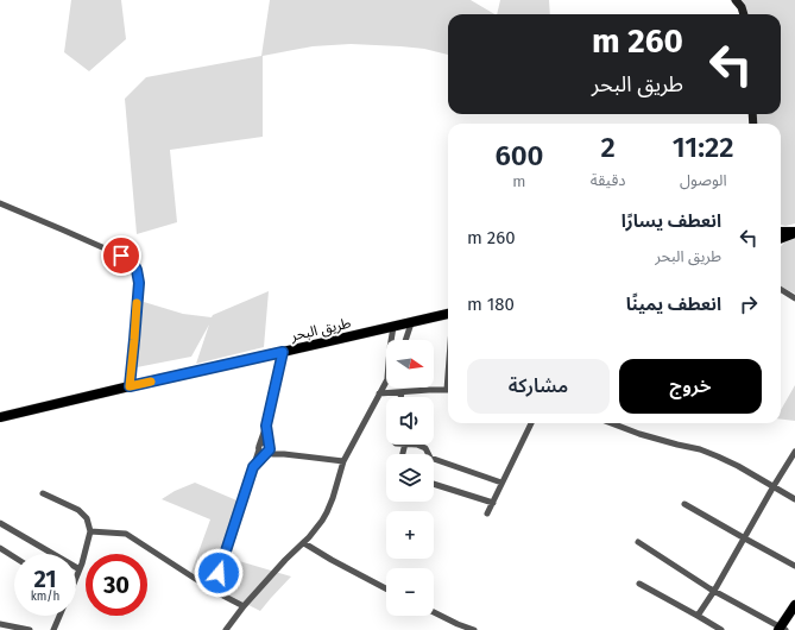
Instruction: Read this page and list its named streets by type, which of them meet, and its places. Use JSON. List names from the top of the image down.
{
  "streets": {
    "main road": ["طريق البحر"]
  },
  "north": "right",
  "page": {
    "turn": ["260 m", "طريق البحر"],
    "eta": [
      "11:22",
      "الوصول",
      "2",
      "دقيقة",
      "600",
      "m"
    ],
    "list": [
      {
        "name": "انعطف يسارًا",
        "note": "طريق البحر",
        "value": "260 m"
      },
      {
        "name": "انعطف يمينًا",
        "value": "180 m"
      }
    ],
    "map_buttons": ["+", "−"],
    "buttons": ["خروج", "مشاركة"],
    "speed": "21 km/h",
    "limit": "30"
  }
}
